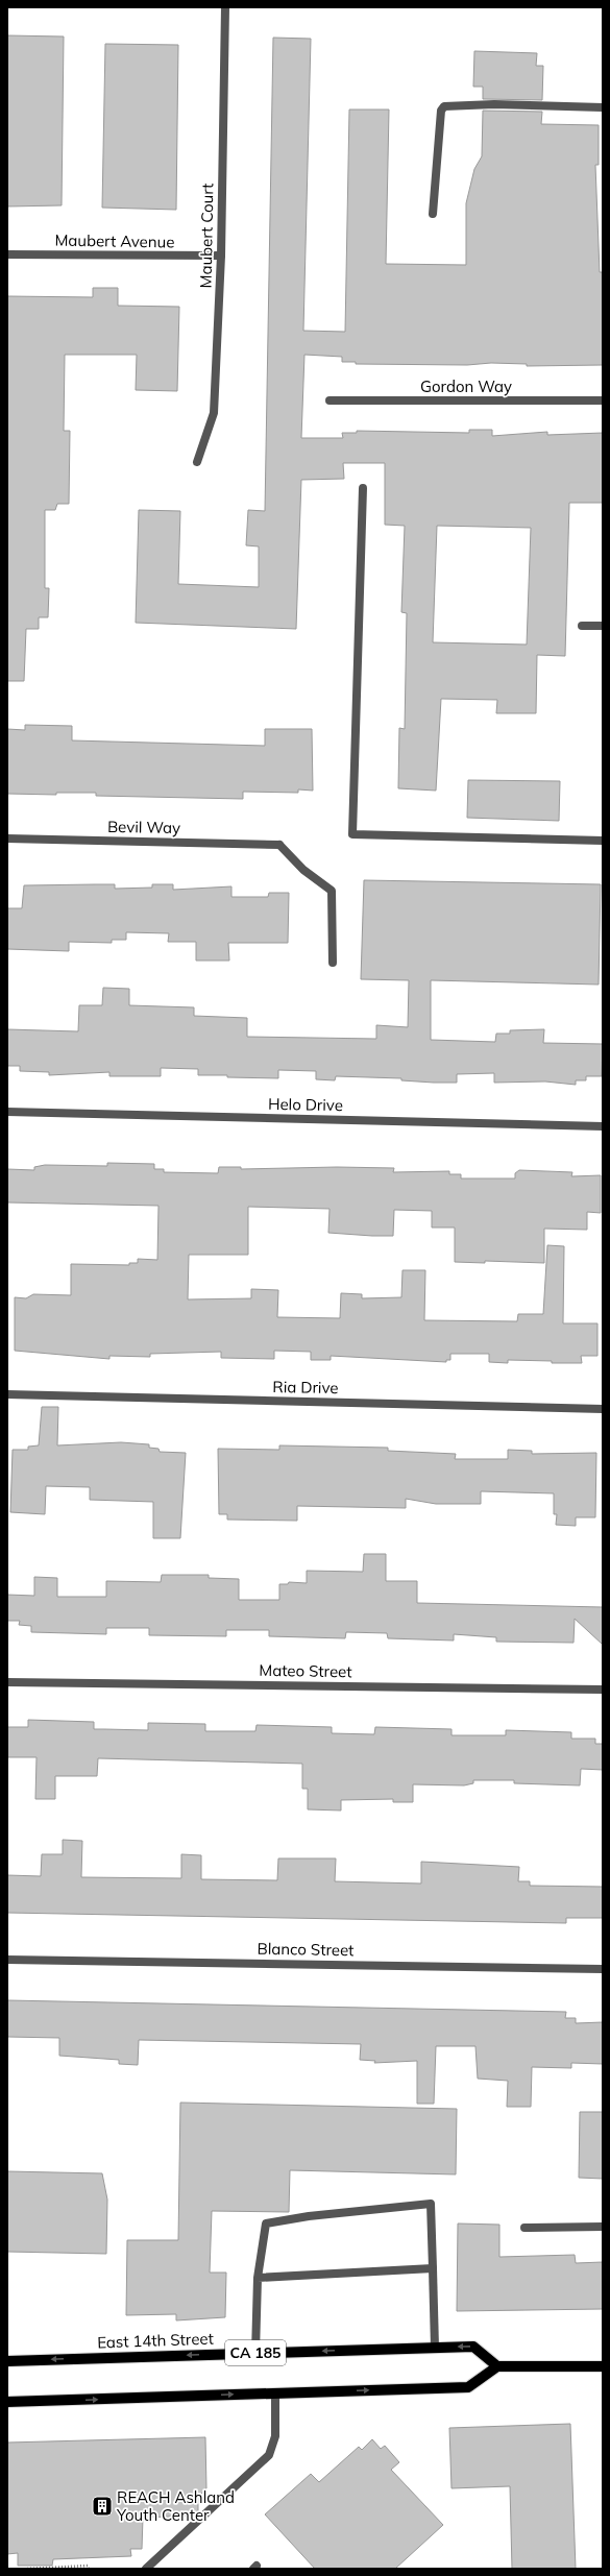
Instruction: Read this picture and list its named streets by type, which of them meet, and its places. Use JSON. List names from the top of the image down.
{
  "streets": {
    "main road": ["East 14th Street", "CA 185"],
    "street": [
      "Maubert Court",
      "Maubert Avenue",
      "Gordon Way",
      "Bevil Way",
      "Helo Drive",
      "Ria Drive",
      "Mateo Street",
      "Blanco Street"
    ]
  },
  "crossings": [
    ["Maubert Court", "Maubert Avenue"]
  ],
  "places": {
    "building": ["REACH Ashland Youth Center"]
  }
}
